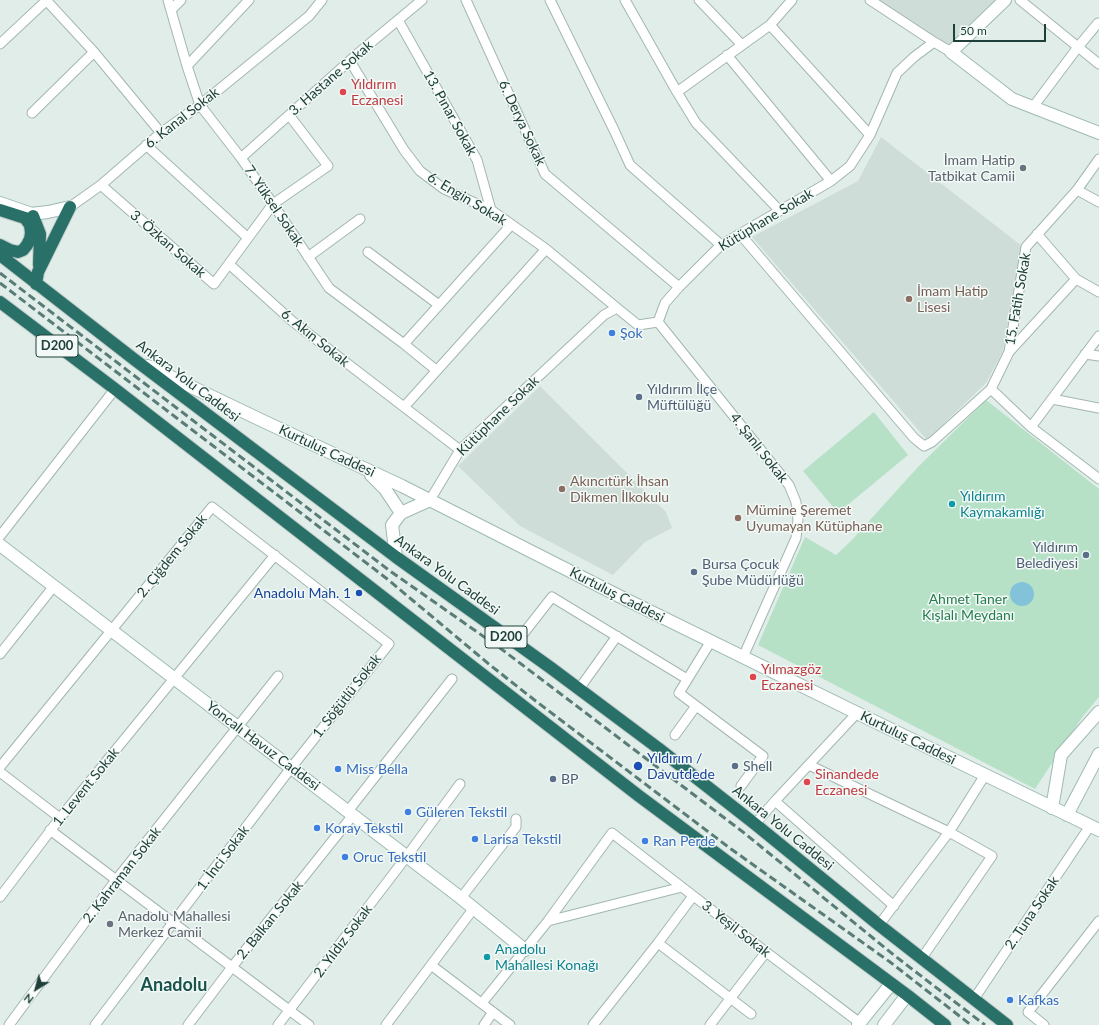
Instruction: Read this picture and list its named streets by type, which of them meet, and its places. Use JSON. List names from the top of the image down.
{
  "streets": {
    "highway": ["D200", "Ankara Yolu Caddesi"],
    "main road": ["6. Kanal Sokak", "Kurtuluş Caddesi", "Yoncalı Havuz Caddesi"],
    "street": [
      "3. Hastane Sokak",
      "13. Pınar Sokak",
      "6. Derya Sokak",
      "6. Engin Sokak",
      "7. Yüksel Sokak",
      "Kütüphane Sokak",
      "3. Özkan Sokak",
      "15. Fatih Sokak",
      "6. Akın Sokak",
      "4. Şanlı Sokak",
      "2. Çiğdem Sokak",
      "1. Söğütlü Sokak",
      "1. Levent Sokak",
      "1. İnci Sokak",
      "2. Kahraman Sokak",
      "2. Tuna Sokak",
      "2. Balkan Sokak",
      "3. Yeşil Sokak",
      "2. Yıldız Sokak"
    ]
  },
  "crossings": [
    ["3. Hastane Sokak", "13. Pınar Sokak"],
    ["3. Hastane Sokak", "6. Engin Sokak"],
    ["3. Hastane Sokak", "7. Yüksel Sokak"],
    ["3. Hastane Sokak", "3. Özkan Sokak"],
    ["13. Pınar Sokak", "6. Engin Sokak"],
    ["6. Kanal Sokak", "7. Yüksel Sokak"],
    ["6. Kanal Sokak", "3. Özkan Sokak"],
    ["6. Derya Sokak", "Kütüphane Sokak"],
    ["6. Engin Sokak", "Kütüphane Sokak"],
    ["7. Yüksel Sokak", "3. Özkan Sokak"],
    ["Kütüphane Sokak", "6. Akın Sokak"],
    ["Kütüphane Sokak", "4. Şanlı Sokak"],
    ["Kütüphane Sokak", "Kurtuluş Caddesi"],
    ["3. Özkan Sokak", "6. Akın Sokak"],
    ["Ankara Yolu Caddesi", "Kurtuluş Caddesi"],
    ["Ankara Yolu Caddesi", "2. Tuna Sokak"],
    ["4. Şanlı Sokak", "Kurtuluş Caddesi"],
    ["Kurtuluş Caddesi", "2. Tuna Sokak"],
    ["2. Çiğdem Sokak", "1. Söğütlü Sokak"],
    ["2. Çiğdem Sokak", "Yoncalı Havuz Caddesi"],
    ["2. Çiğdem Sokak", "1. Levent Sokak"],
    ["1. Söğütlü Sokak", "Yoncalı Havuz Caddesi"],
    ["1. Söğütlü Sokak", "1. Levent Sokak"],
    ["1. Söğütlü Sokak", "1. İnci Sokak"],
    ["Yoncalı Havuz Caddesi", "1. Levent Sokak"],
    ["Yoncalı Havuz Caddesi", "1. İnci Sokak"],
    ["Yoncalı Havuz Caddesi", "2. Kahraman Sokak"],
    ["Yoncalı Havuz Caddesi", "2. Balkan Sokak"],
    ["Yoncalı Havuz Caddesi", "2. Yıldız Sokak"]
  ],
  "districts": ["Anadolu"],
  "parks": ["Ahmet Taner Kışlalı Meydanı"],
  "places": [
    "Yıldırım Eczanesi",
    "İmam Hatip Tatbikat Camii",
    "İmam Hatip Lisesi",
    "Şok",
    "Yıldırım İlçe Müftülüğü",
    "Akıncıtürk İhsan Dikmen İlkokulu",
    "Yıldırım Kaymakamlığı",
    "Mümine Şeremet Uyumayan Kütüphane",
    "Yıldırım Belediyesi",
    "Bursa Çocuk Şube Müdürlüğü",
    "Anadolu Mah. 1",
    "Yılmazgöz Eczanesi",
    "Yıldırım / Davutdede",
    "Shell",
    "Miss Bella",
    "BP",
    "Sinandede Eczanesi",
    "Güleren Tekstil",
    "Koray Tekstil",
    "Larisa Tekstil",
    "Ran Perde",
    "Oruc Tekstil",
    "Anadolu Mahallesi Merkez Camii",
    "Anadolu Mahallesi Konağı",
    "Kafkas"
  ],
  "scale_bar": "50 m",
  "north": "bottom left"
}
